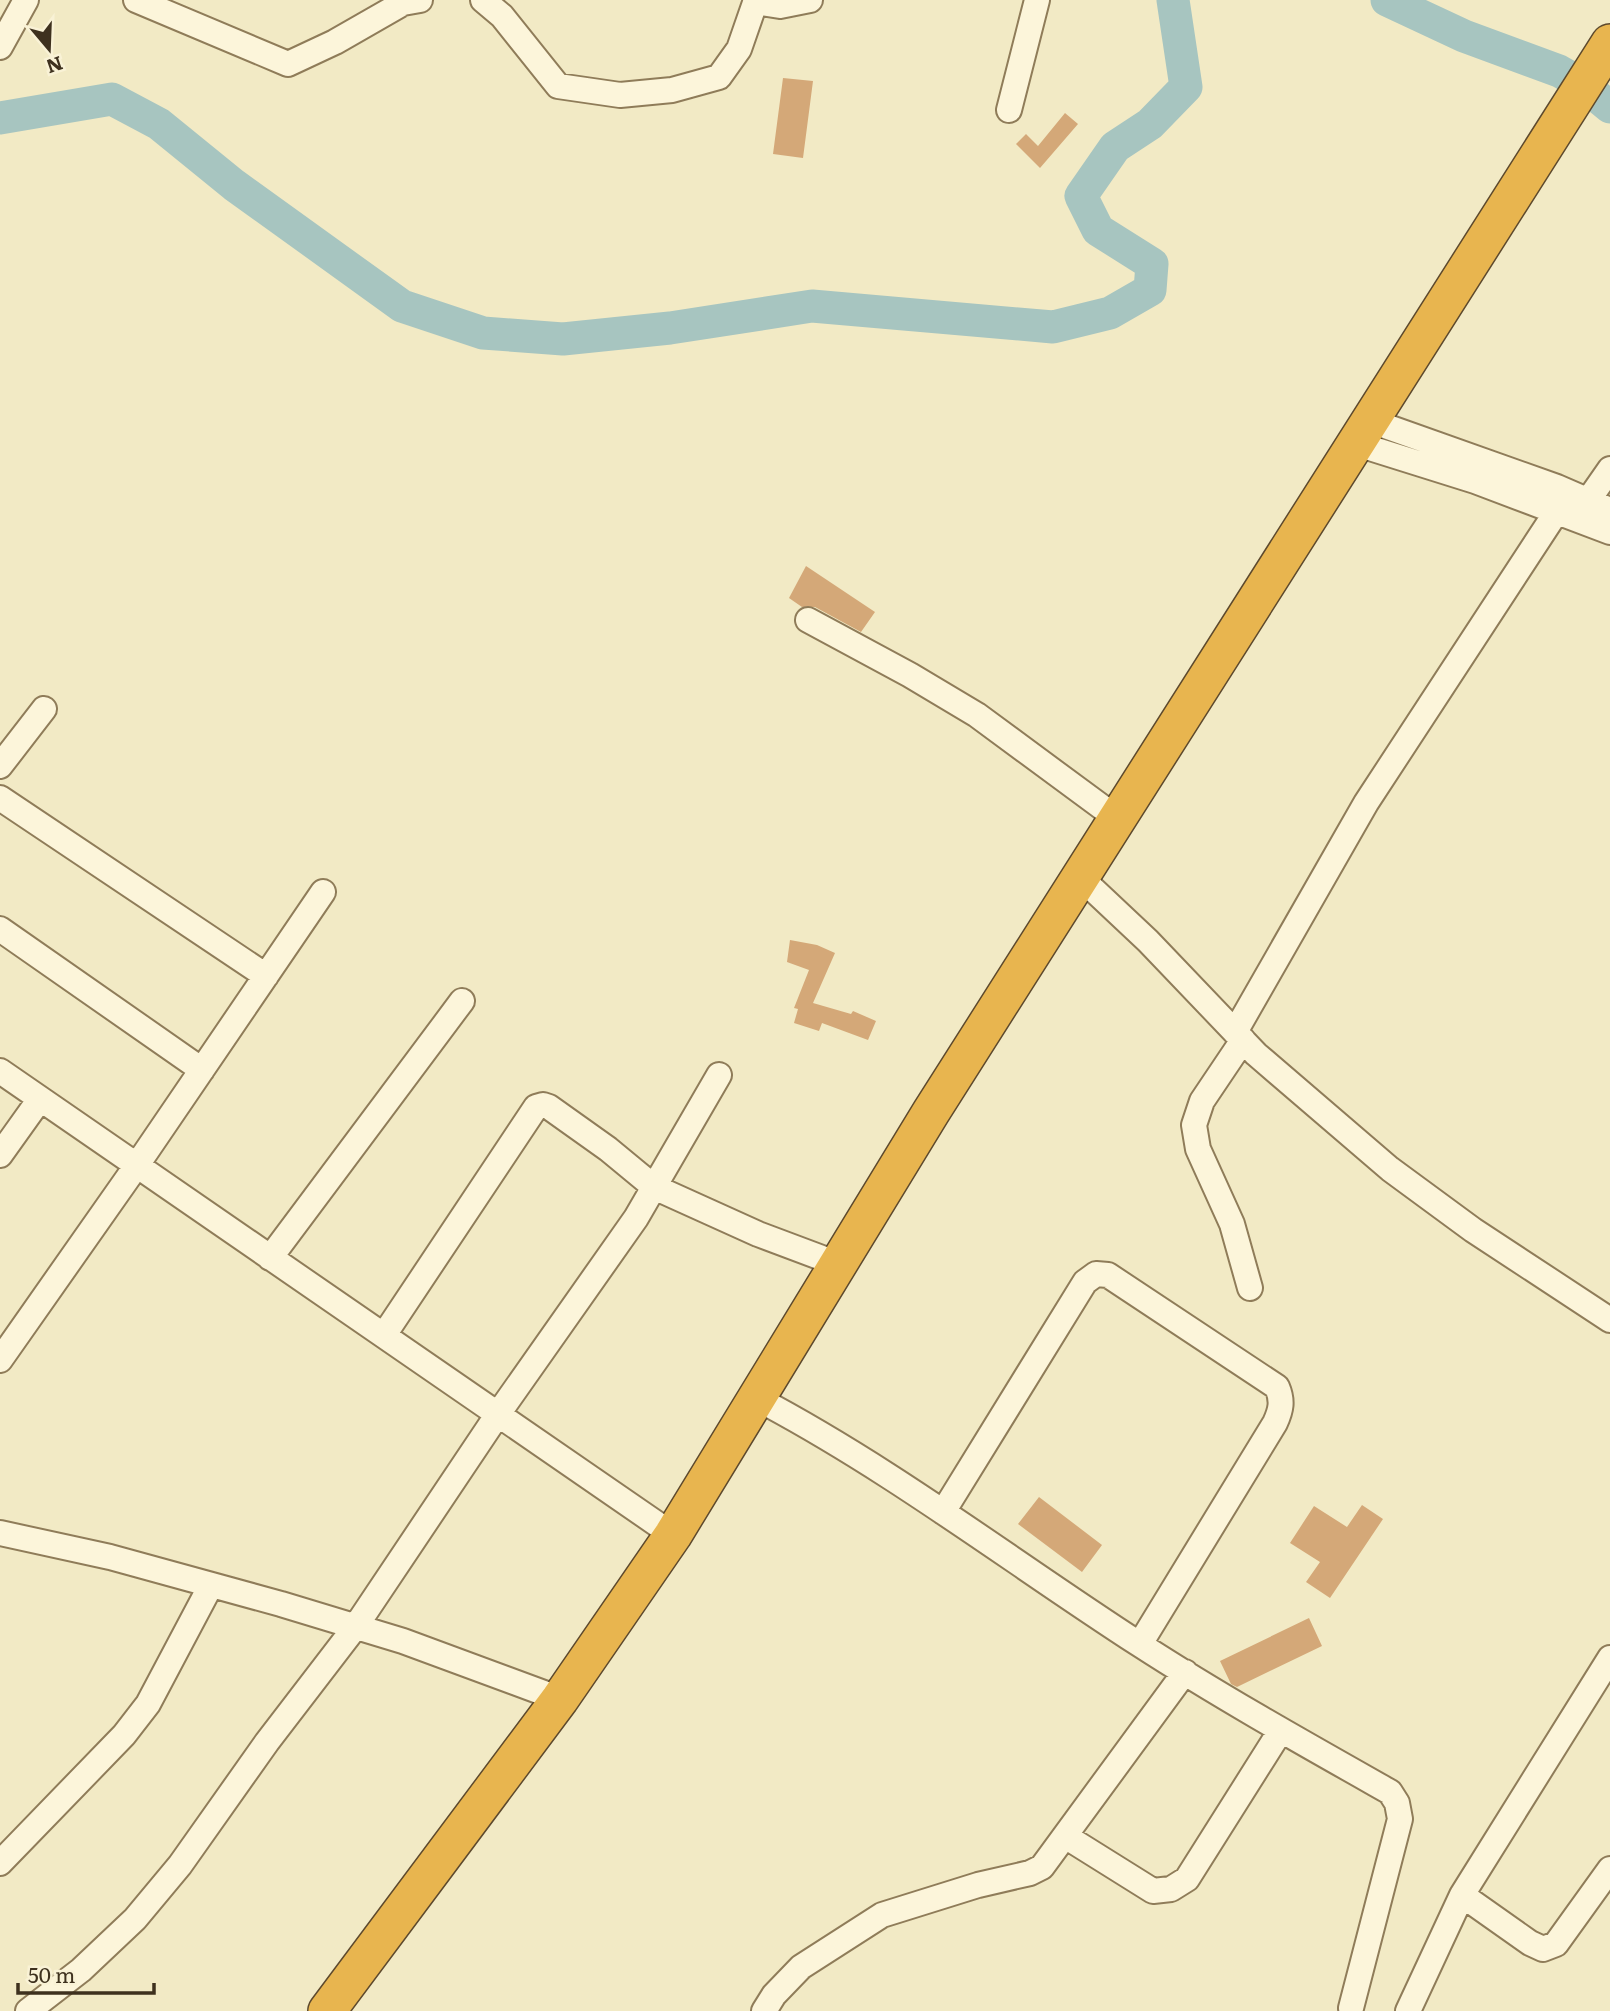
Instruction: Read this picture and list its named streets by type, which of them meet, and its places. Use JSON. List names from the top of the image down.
{
  "scale_bar": "50 m",
  "north": "bottom"
}
